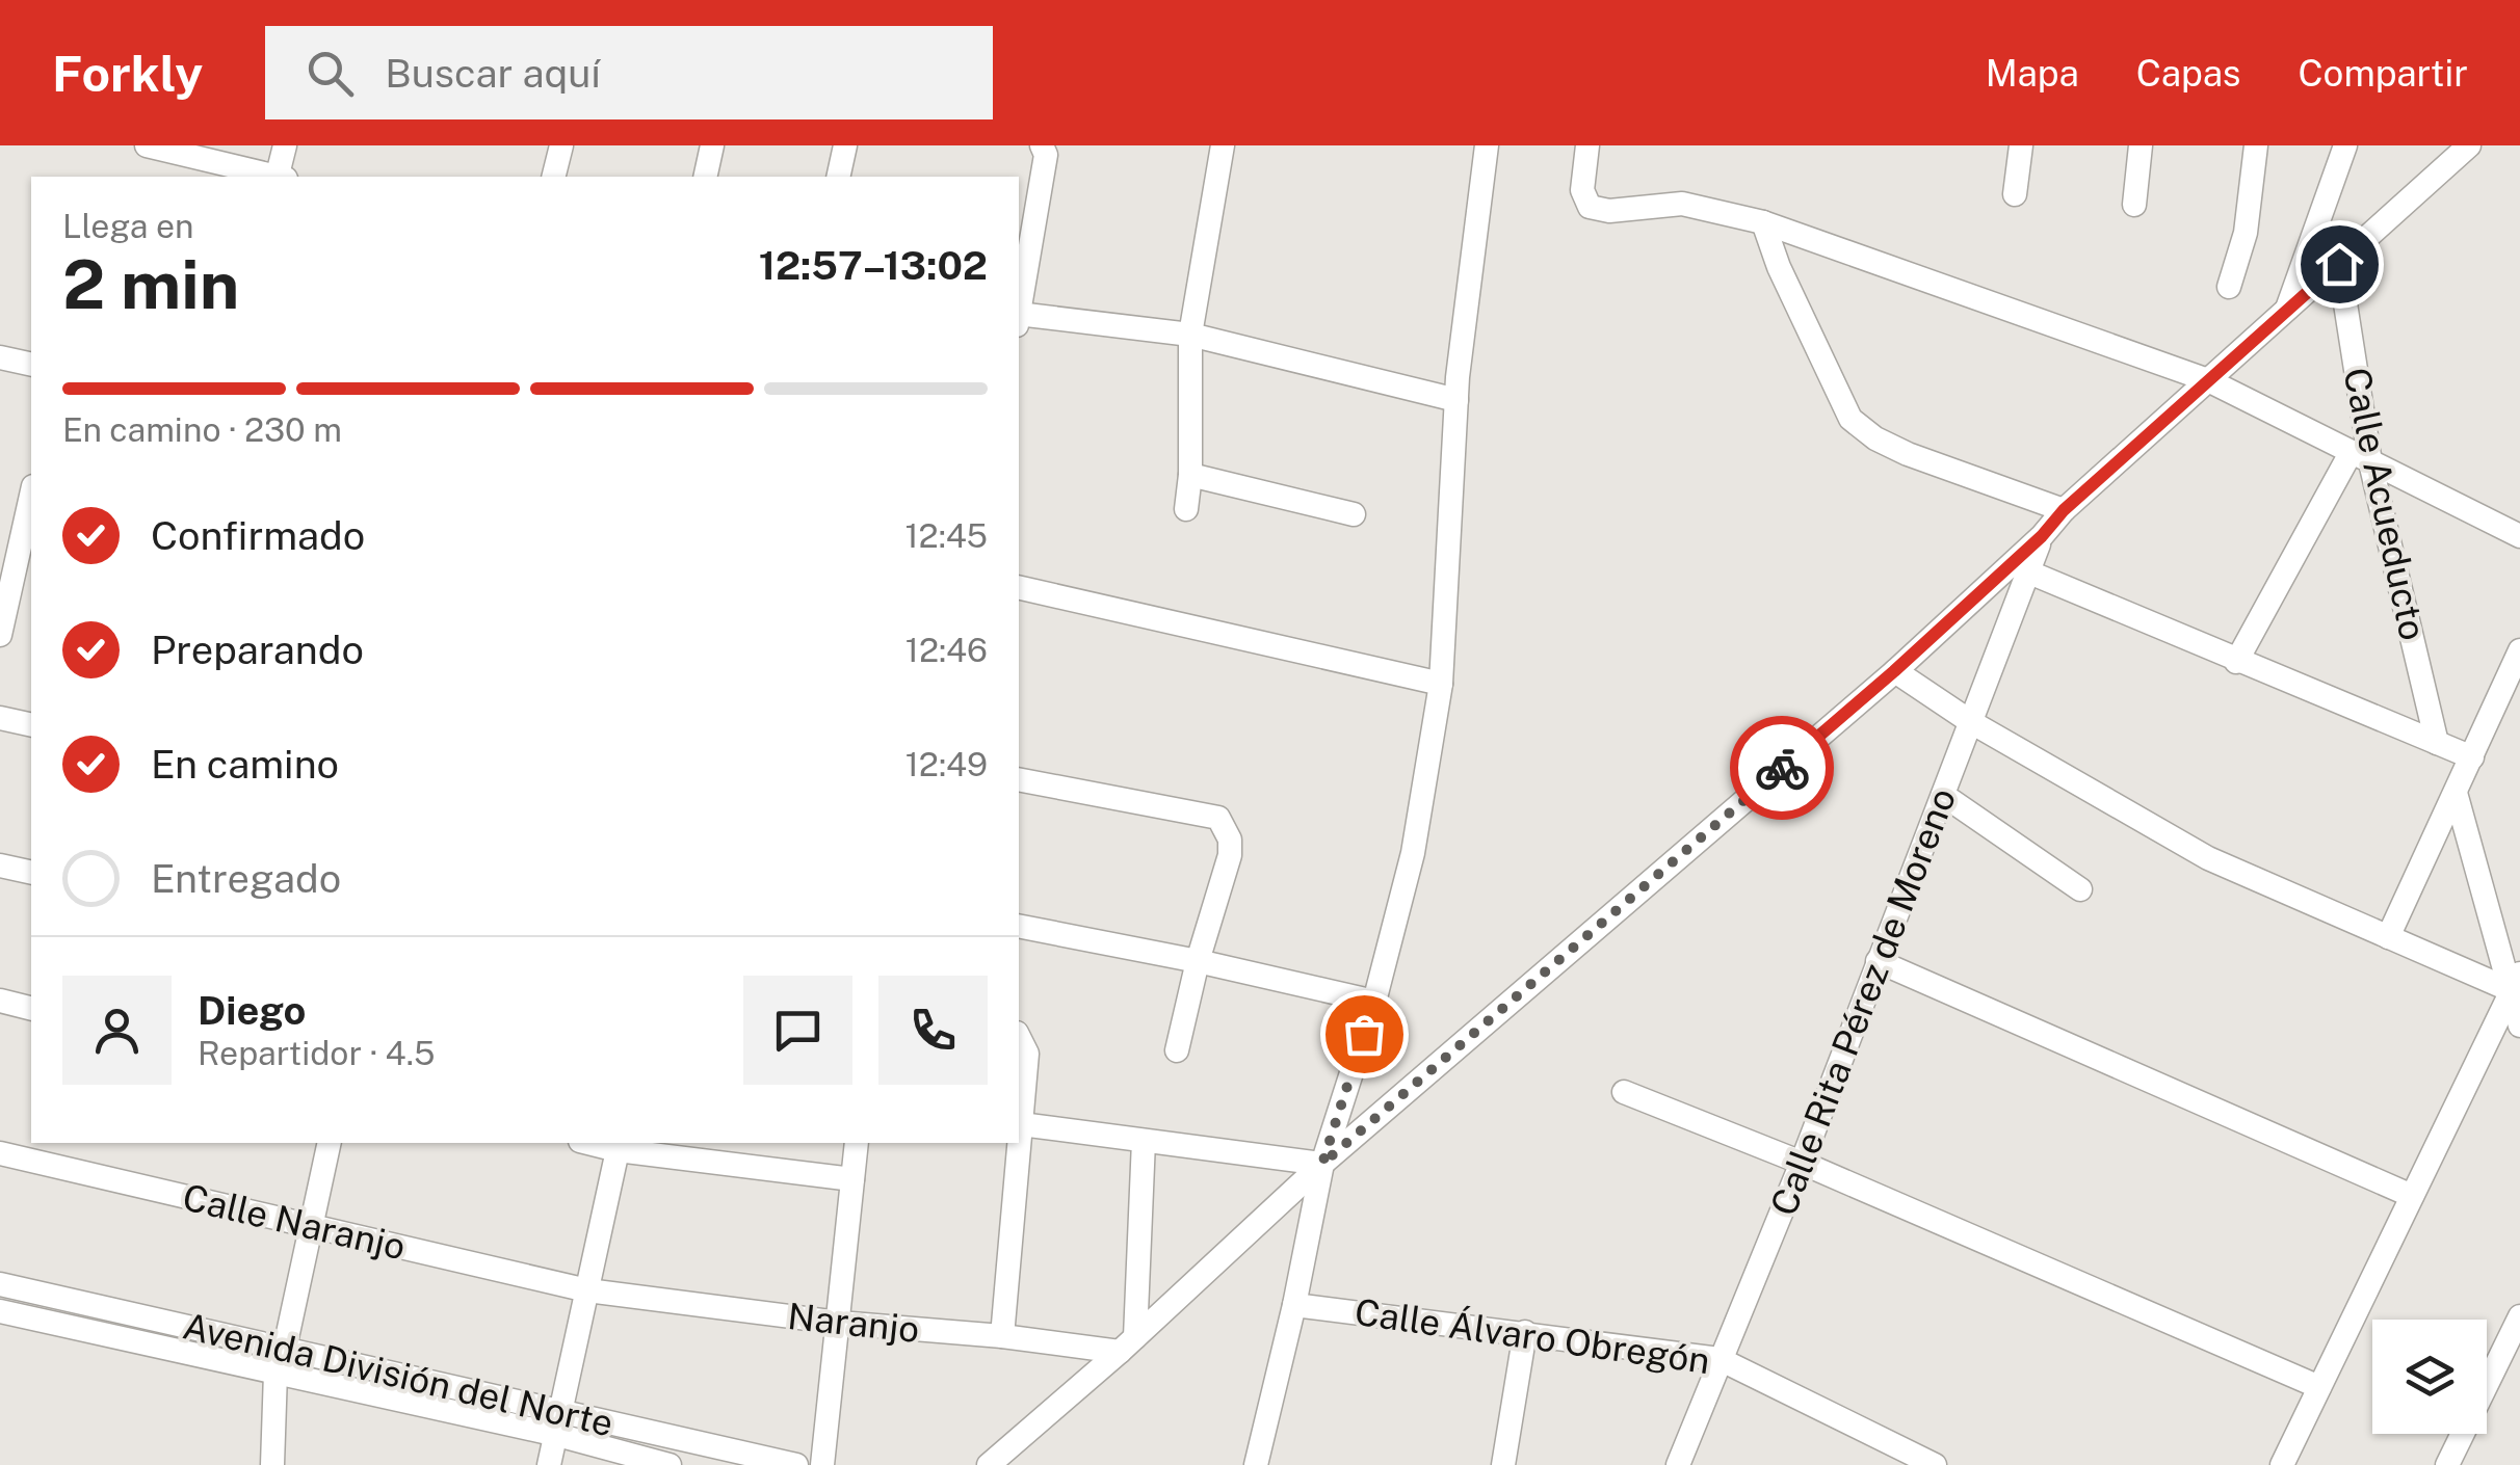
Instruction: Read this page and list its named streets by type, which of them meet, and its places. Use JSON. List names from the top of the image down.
{
  "streets": {
    "street": [
      "Calle Acueducto",
      "Calle Rita Pérez de Moreno",
      "Calle Naranjo",
      "Naranjo",
      "Calle Álvaro Obregón",
      "Avenida División del Norte"
    ]
  },
  "crossings": [
    ["Calle Rita Pérez de Moreno", "Calle Álvaro Obregón"],
    ["Calle Naranjo", "Naranjo"]
  ],
  "page": {
    "header": "Forkly",
    "search": "Buscar aquí",
    "nav": ["Mapa", "Capas", "Compartir"],
    "heading": ["2 min", "Llega en", "12:57–13:02"],
    "panel": ["Diego", "Repartidor · 4.5"],
    "bar": "En camino · 230 m",
    "list": [
      ["Confirmado", "12:45"],
      ["Preparando", "12:46"],
      ["En camino", "12:49"],
      "Entregado"
    ]
  }
}
